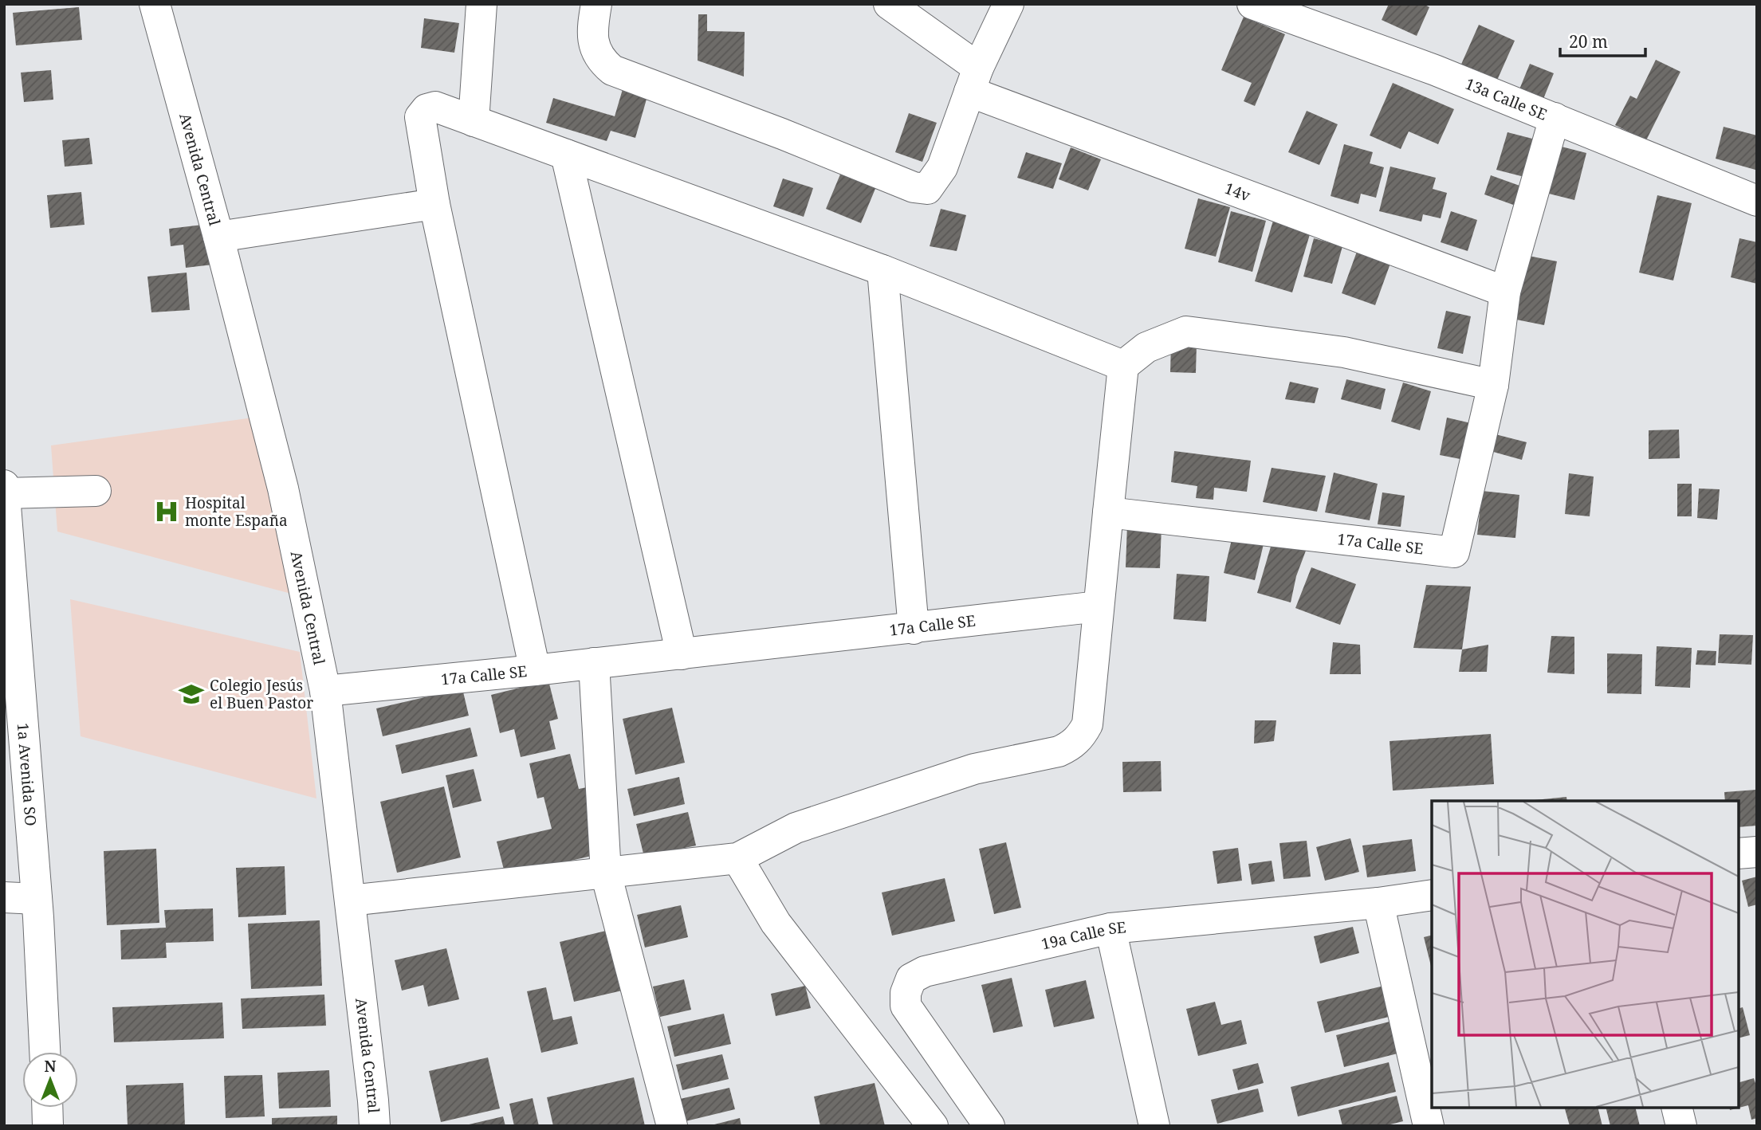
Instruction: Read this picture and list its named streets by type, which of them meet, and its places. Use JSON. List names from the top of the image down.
{
  "streets": {
    "main road": [
      "13a Calle SE",
      "Avenida Central",
      "14v",
      "17a Calle SE",
      "1a Avenida SO",
      "19a Calle SE"
    ]
  },
  "crossings": [
    ["Avenida Central", "17a Calle SE"]
  ],
  "places": {
    "hospital": ["Hospital monte España"],
    "school or university": ["Colegio Jesús el Buen Pastor"]
  },
  "scale_bar": "20 m",
  "north": "top"
}
